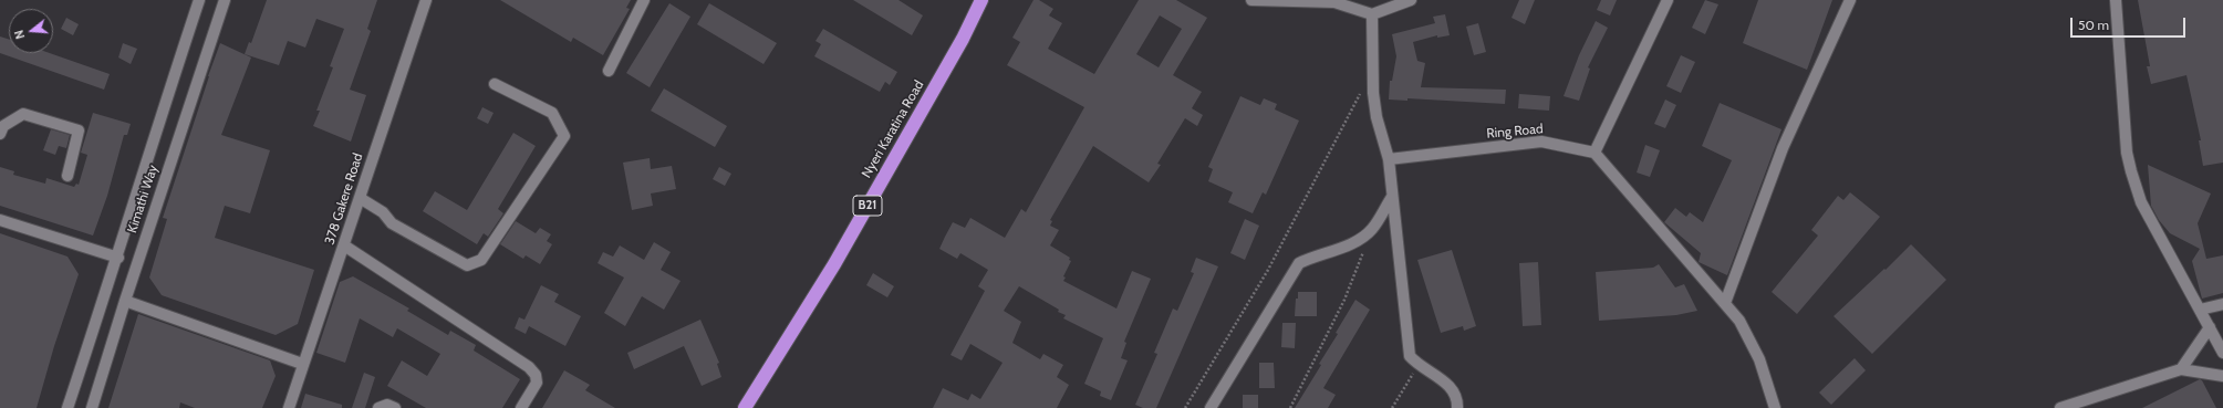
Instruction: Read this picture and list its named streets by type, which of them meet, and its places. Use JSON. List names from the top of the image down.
{
  "streets": {
    "highway": ["Nyeri Karatina Road", "B21"],
    "street": ["Ring Road", "Kimathi Way", "378 Gakere Road"]
  },
  "scale_bar": "50 m",
  "north": "left"
}
